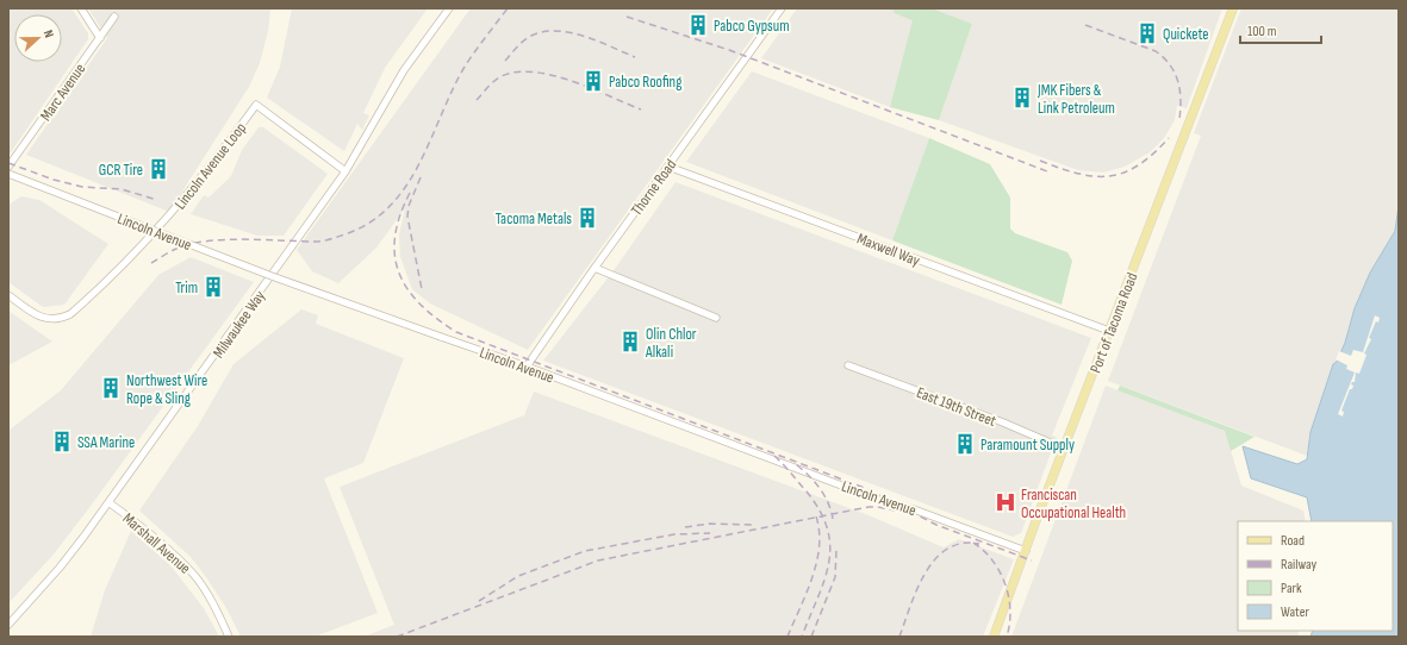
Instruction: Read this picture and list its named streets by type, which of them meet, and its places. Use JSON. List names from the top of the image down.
{
  "streets": {
    "main road": ["Port of Tacoma Road"],
    "street": [
      "Marc Avenue",
      "Lincoln Avenue Loop",
      "Thorne Road",
      "Lincoln Avenue",
      "Maxwell Way",
      "Milwaukee Way",
      "East 19th Street",
      "Marshall Avenue"
    ]
  },
  "crossings": [
    ["Lincoln Avenue Loop", "Milwaukee Way"],
    ["Thorne Road", "Lincoln Avenue"],
    ["Thorne Road", "Maxwell Way"],
    ["Lincoln Avenue", "Port of Tacoma Road"],
    ["Maxwell Way", "Port of Tacoma Road"],
    ["Port of Tacoma Road", "East 19th Street"],
    ["Milwaukee Way", "Marshall Avenue"]
  ],
  "places": {
    "building": [
      "Pabco Gypsum",
      "Quickete",
      "Pabco Roofing",
      "JMK Fibers & Link Petroleum",
      "GCR Tire",
      "Tacoma Metals",
      "Trim",
      "Olin Chlor Alkali",
      "Northwest Wire Rope & Sling",
      "SSA Marine",
      "Paramount Supply"
    ],
    "hospital": ["Franciscan Occupational Health"]
  },
  "legend": [
    "Road",
    "Railway",
    "Park",
    "Water"
  ],
  "scale_bar": "100 m",
  "north": "right"
}
